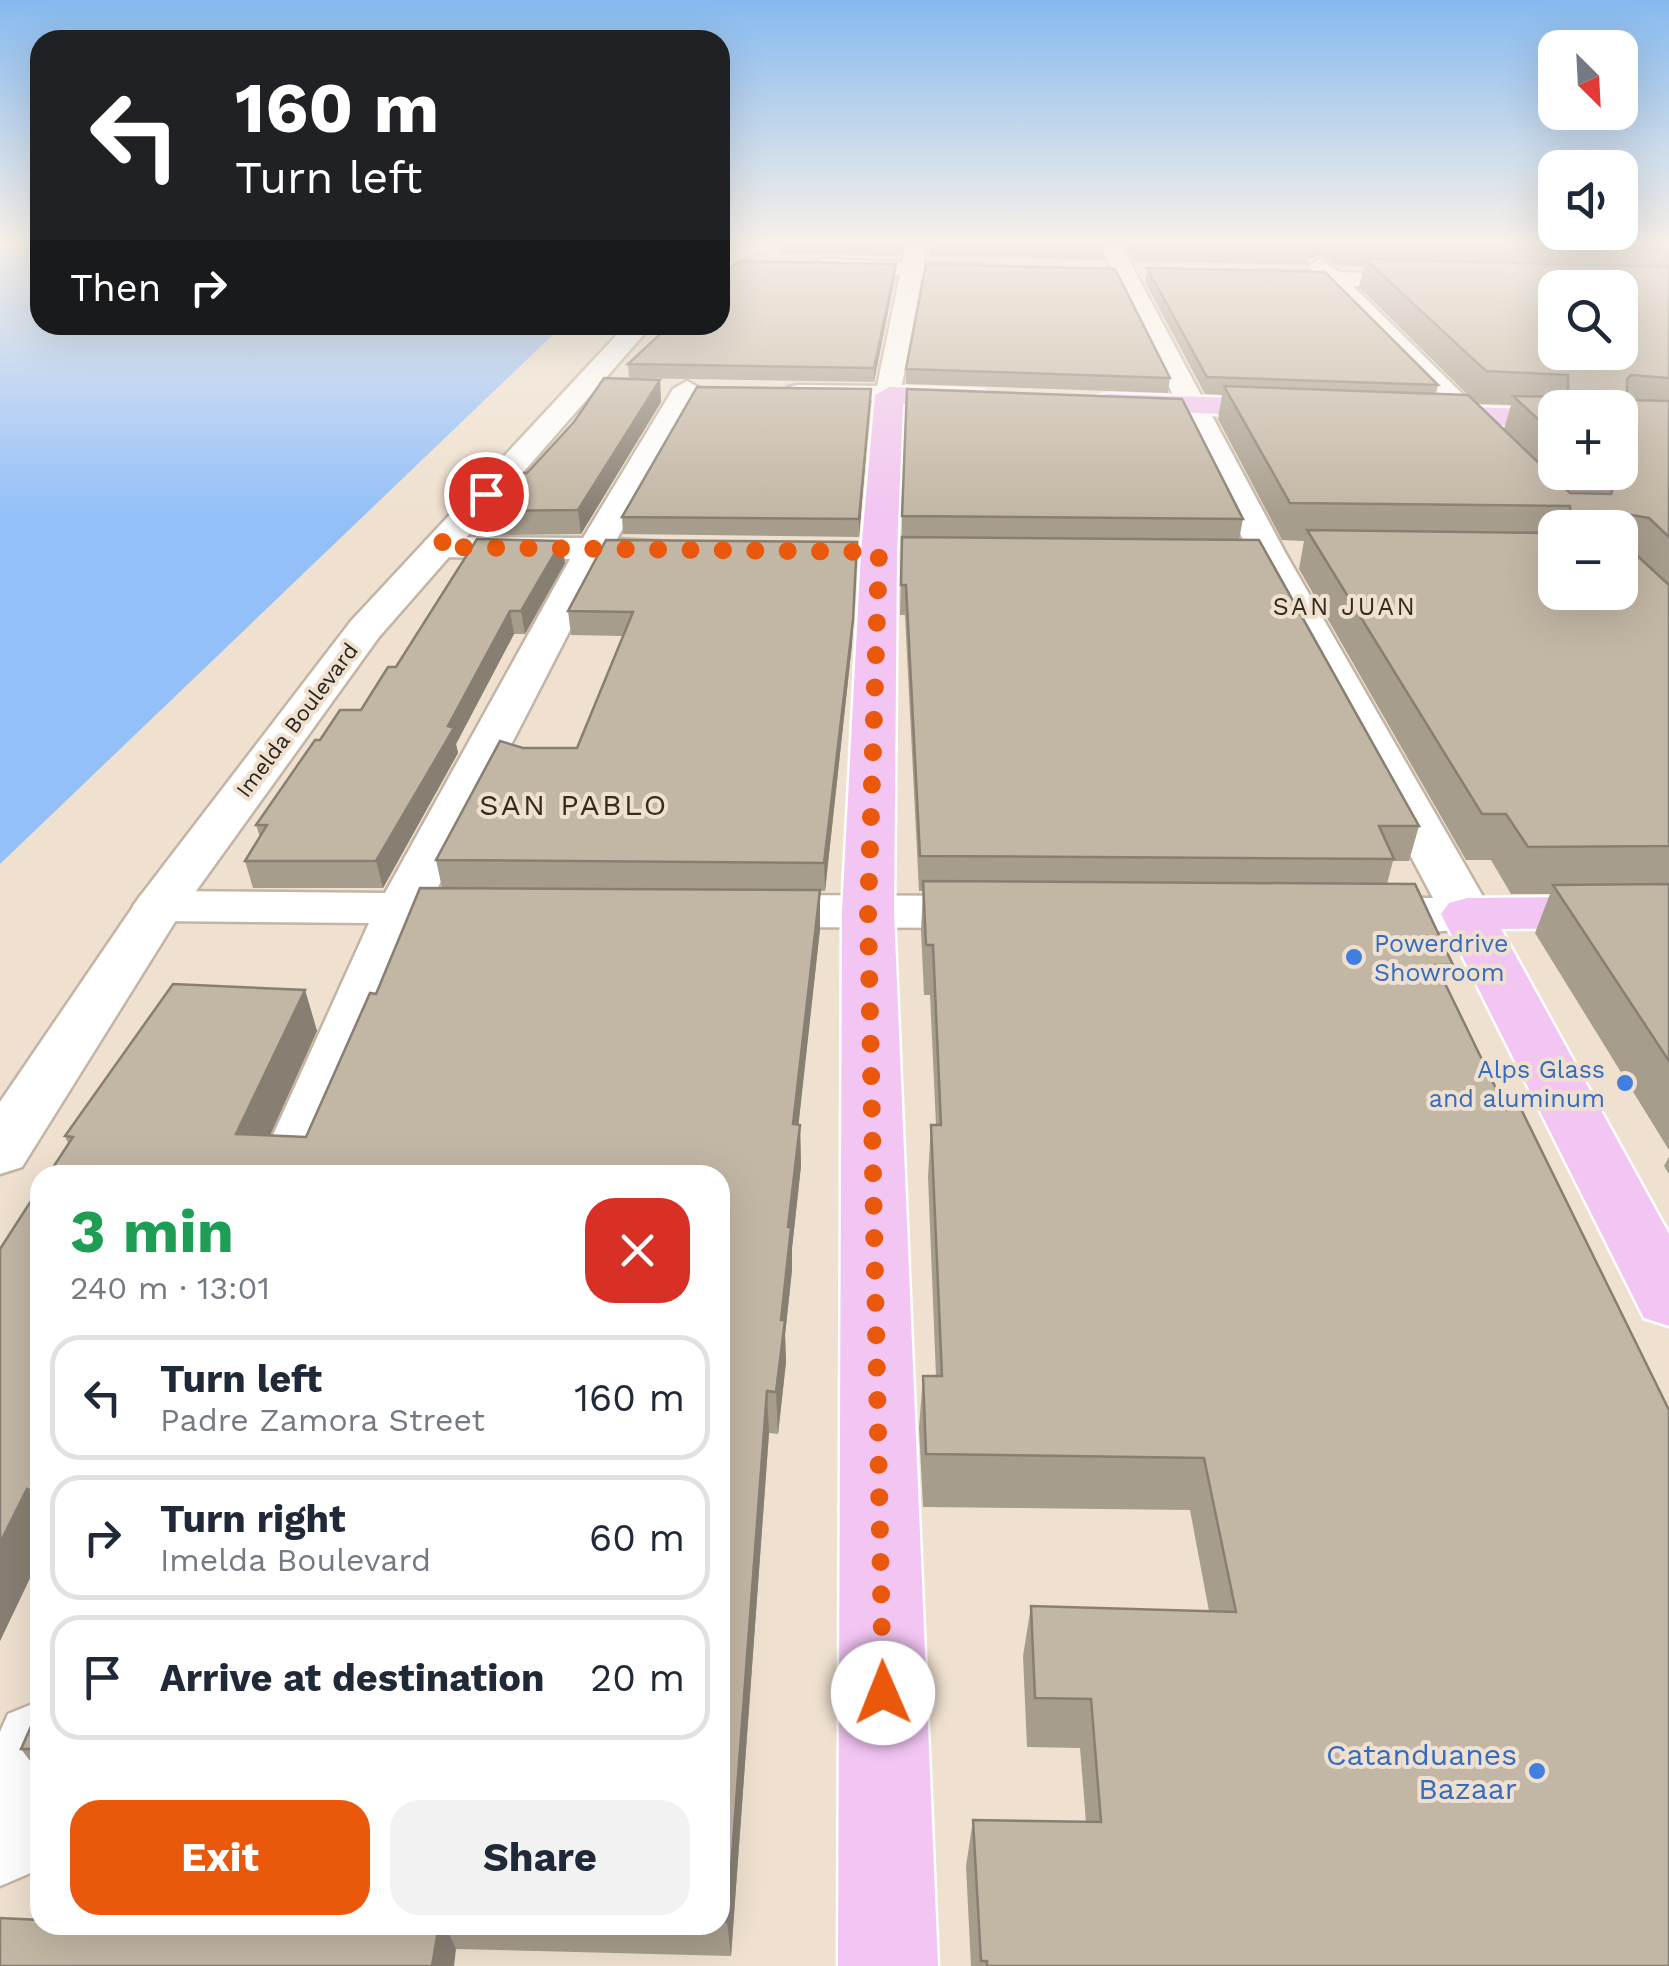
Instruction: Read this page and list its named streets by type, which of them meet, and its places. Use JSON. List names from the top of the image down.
{
  "streets": {
    "street": ["Imelda Boulevard"]
  },
  "districts": ["SAN JUAN", "SAN PABLO"],
  "places": ["Powerdrive Showroom", "Alps Glass and aluminum", "Catanduanes Bazaar"],
  "north": "bottom right",
  "page": {
    "map_buttons": ["+", "−"],
    "turn": ["160 m", "Turn left"],
    "then": "Then",
    "heading": ["3 min", "240 m · 13:01"],
    "list": [
      {
        "name": "Turn left",
        "note": "Padre Zamora Street",
        "value": "160 m"
      },
      {
        "name": "Turn right",
        "note": "Imelda Boulevard",
        "value": "60 m"
      },
      {
        "name": "Arrive at destination",
        "value": "20 m"
      }
    ],
    "buttons": ["Exit", "Share"]
  }
}
